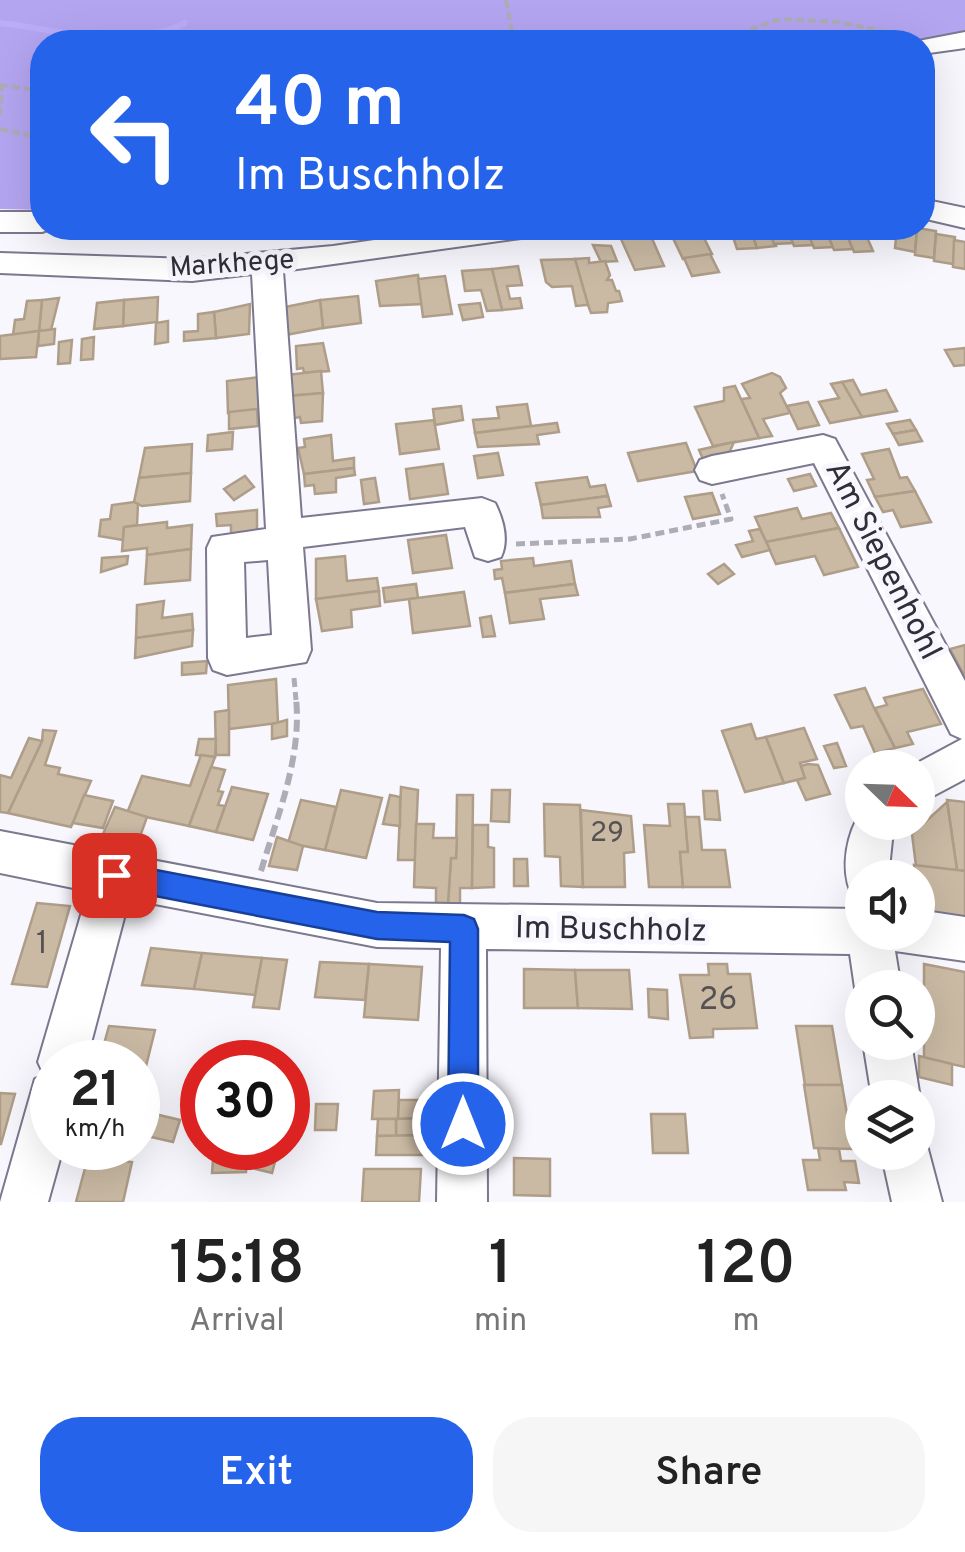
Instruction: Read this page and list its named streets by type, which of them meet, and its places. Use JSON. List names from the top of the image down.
{
  "streets": {
    "street": ["Markhege", "Am Siepenhohl", "Im Buschholz"]
  },
  "house_numbers": ["29", "1", "26"],
  "north": "bottom right",
  "page": {
    "turn": ["40 m", "Im Buschholz"],
    "speed": "21 km/h",
    "limit": "30",
    "eta": [
      "15:18",
      "Arrival",
      "1",
      "min",
      "120",
      "m"
    ],
    "buttons": ["Exit", "Share"]
  }
}
